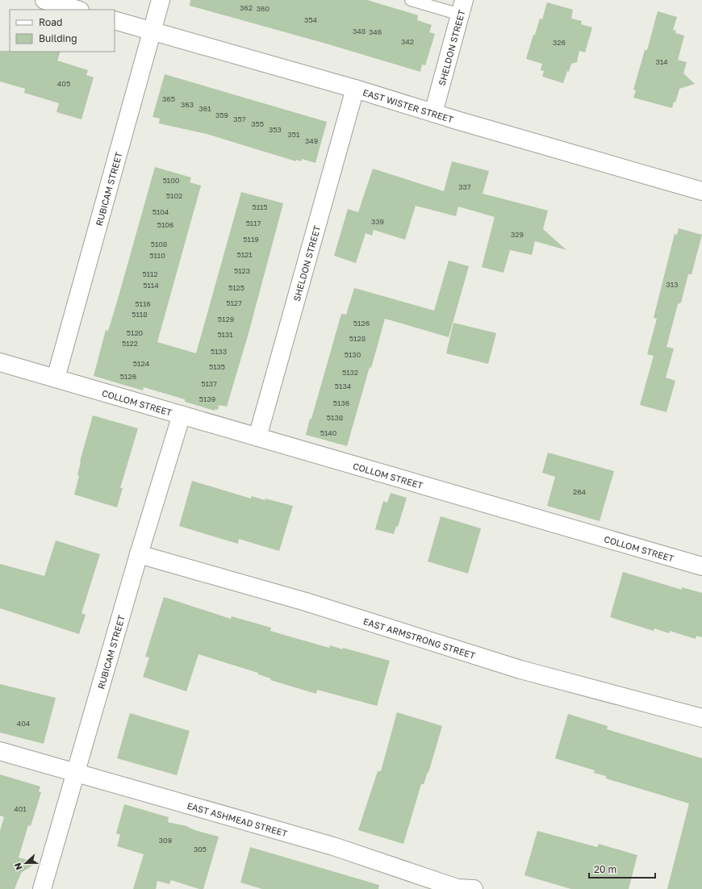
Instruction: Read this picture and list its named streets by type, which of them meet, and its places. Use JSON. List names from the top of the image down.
{
  "streets": {
    "street": [
      "SHELDON STREET",
      "EAST WISTER STREET",
      "RUBICAM STREET",
      "COLLOM STREET",
      "EAST ARMSTRONG STREET",
      "EAST ASHMEAD STREET"
    ]
  },
  "crossings": [
    ["SHELDON STREET", "EAST WISTER STREET"],
    ["SHELDON STREET", "COLLOM STREET"],
    ["EAST WISTER STREET", "RUBICAM STREET"],
    ["RUBICAM STREET", "COLLOM STREET"],
    ["RUBICAM STREET", "EAST ARMSTRONG STREET"],
    ["RUBICAM STREET", "EAST ASHMEAD STREET"]
  ],
  "house_numbers": [
    "362",
    "360",
    "354",
    "348",
    "346",
    "342",
    "326",
    "314",
    "405",
    "365",
    "363",
    "361",
    "359",
    "357",
    "355",
    "353",
    "351",
    "349",
    "5100",
    "337",
    "5102",
    "5115",
    "5104",
    "339",
    "5117",
    "5106",
    "329",
    "5119",
    "5108",
    "5121",
    "5110",
    "5123",
    "5112",
    "313",
    "5114",
    "5125",
    "5127",
    "5116",
    "5118",
    "5129",
    "5126",
    "5120",
    "5131",
    "5128",
    "5122",
    "5133",
    "5130",
    "5124",
    "5135",
    "5132",
    "5126",
    "5137",
    "5134",
    "5139",
    "5136",
    "5138",
    "5140",
    "264",
    "404",
    "401",
    "309",
    "305"
  ],
  "legend": ["Road", "Building"],
  "scale_bar": "20 m",
  "north": "left"
}
